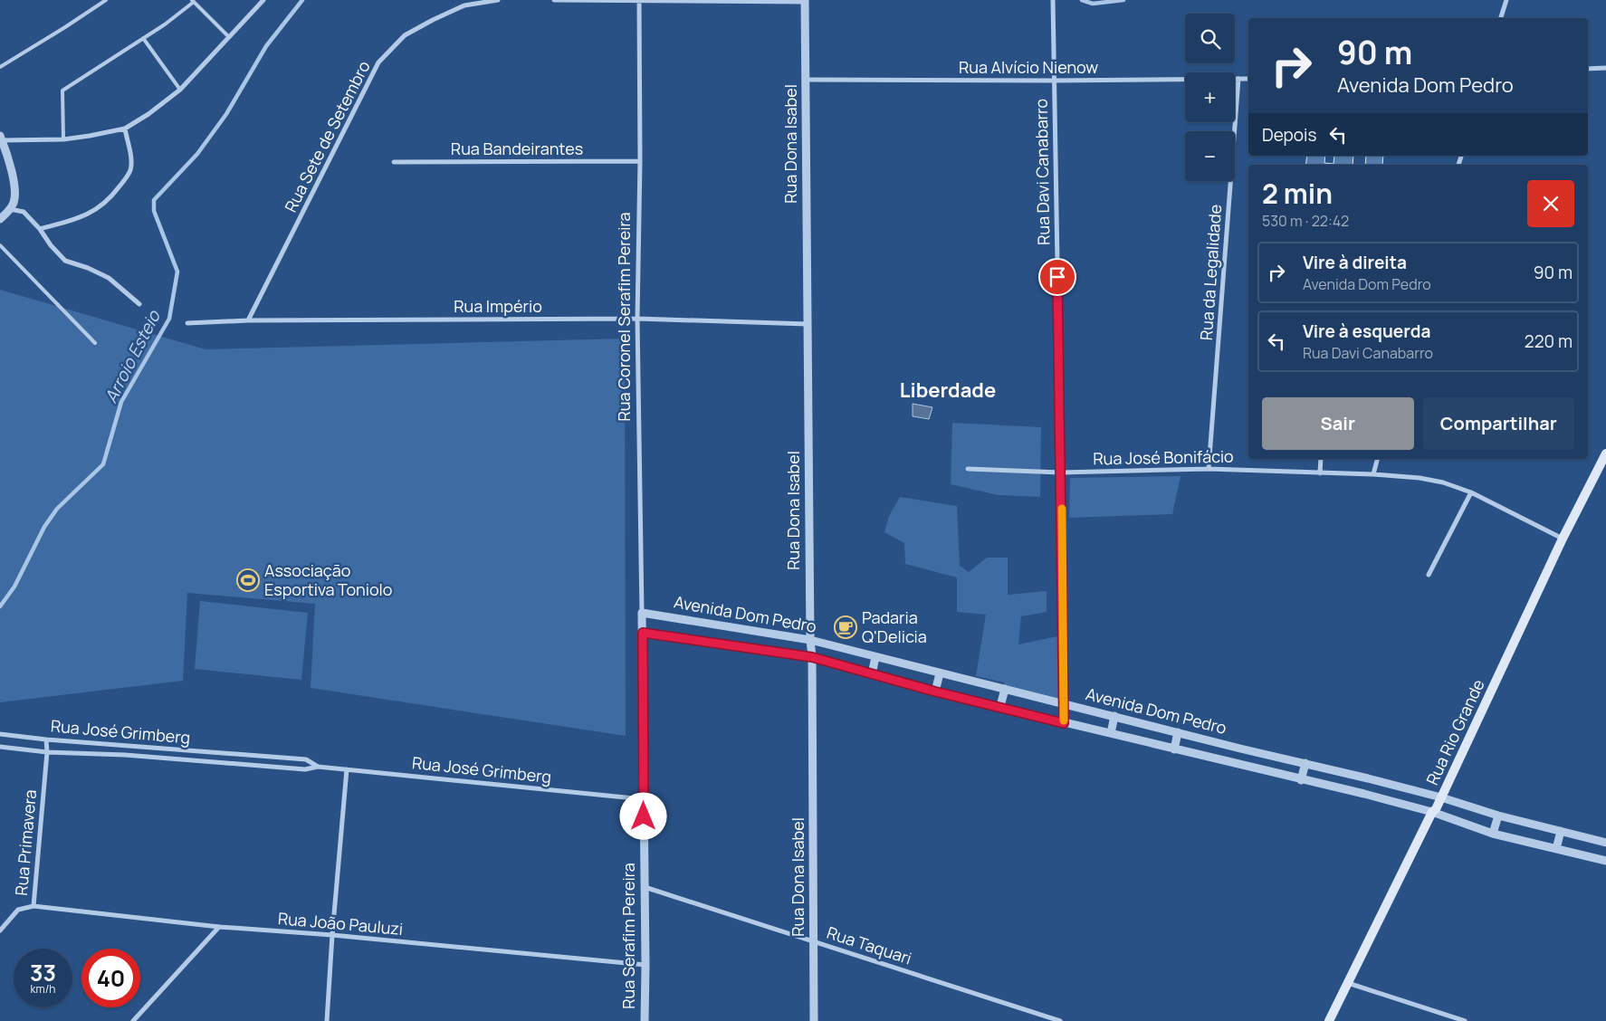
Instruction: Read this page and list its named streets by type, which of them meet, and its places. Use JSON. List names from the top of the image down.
{
  "streets": {
    "main road": ["Rua Rio Grande"],
    "street": [
      "Rua Alvício Nienow",
      "Rua Sete de Setembro",
      "Rua Dona Isabel",
      "Rua Bandeirantes",
      "Rua Davi Canabarro",
      "Rua da Legalidade",
      "Rua Império",
      "Rua Coronel Serafim Pereira",
      "Rua José Bonifácio",
      "Avenida Dom Pedro",
      "Rua José Grimberg",
      "Rua Primavera",
      "Rua João Pauluzi",
      "Rua Serafim Pereira",
      "Rua Taquari"
    ]
  },
  "crossings": [
    ["Rua Alvício Nienow", "Rua Dona Isabel"],
    ["Rua Alvício Nienow", "Rua Davi Canabarro"],
    ["Rua Alvício Nienow", "Rua da Legalidade"],
    ["Rua Sete de Setembro", "Rua Império"],
    ["Rua Dona Isabel", "Rua Império"],
    ["Rua Dona Isabel", "Avenida Dom Pedro"],
    ["Rua Dona Isabel", "Rua Taquari"],
    ["Rua Bandeirantes", "Rua Coronel Serafim Pereira"],
    ["Rua Davi Canabarro", "Rua José Bonifácio"],
    ["Rua Davi Canabarro", "Avenida Dom Pedro"],
    ["Rua da Legalidade", "Rua José Bonifácio"],
    ["Rua Império", "Rua Coronel Serafim Pereira"],
    ["Rua Coronel Serafim Pereira", "Avenida Dom Pedro"],
    ["Rua Coronel Serafim Pereira", "Rua Serafim Pereira"],
    ["Rua José Bonifácio", "Rua Rio Grande"],
    ["Avenida Dom Pedro", "Rua Rio Grande"],
    ["Avenida Dom Pedro", "Rua Serafim Pereira"],
    ["Rua José Grimberg", "Rua Primavera"],
    ["Rua José Grimberg", "Rua Serafim Pereira"],
    ["Rua Primavera", "Rua João Pauluzi"],
    ["Rua João Pauluzi", "Rua Serafim Pereira"],
    ["Rua Serafim Pereira", "Rua Taquari"]
  ],
  "districts": ["Liberdade"],
  "water": ["Arroio Esteio"],
  "places": {
    "sports": ["Associação Esportiva Toniolo"],
    "cafe": ["Padaria Q'Delicia"]
  },
  "page": {
    "map_buttons": ["+", "−"],
    "turn": ["90 m", "Avenida Dom Pedro"],
    "then": "Depois",
    "heading": ["2 min", "530 m · 22:42"],
    "list": [
      {
        "name": "Vire à direita",
        "note": "Avenida Dom Pedro",
        "value": "90 m"
      },
      {
        "name": "Vire à esquerda",
        "note": "Rua Davi Canabarro",
        "value": "220 m"
      }
    ],
    "buttons": ["Sair", "Compartilhar"],
    "speed": "33 km/h",
    "limit": "40"
  }
}
